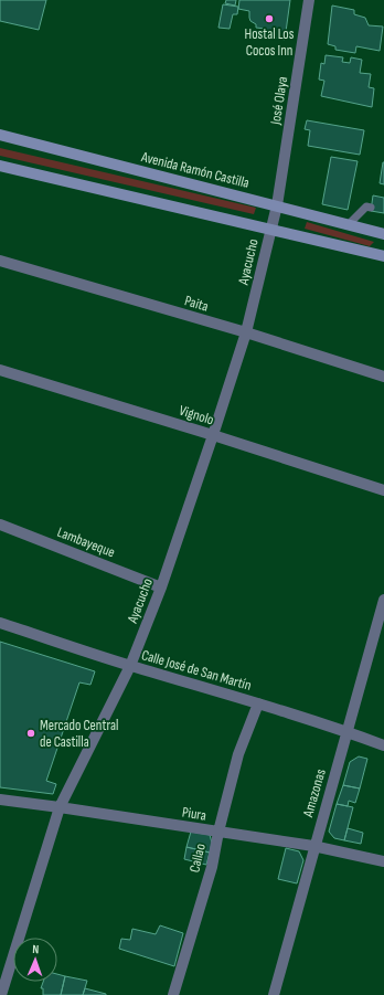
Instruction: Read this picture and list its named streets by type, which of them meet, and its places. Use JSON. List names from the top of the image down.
{
  "streets": {
    "main road": ["Avenida Ramón Castilla"],
    "street": [
      "José Olaya",
      "Ayacucho",
      "Paita",
      "Vignolo",
      "Lambayeque",
      "Calle José de San Martín",
      "Amazonas",
      "Piura",
      "Callao"
    ]
  },
  "crossings": [
    ["José Olaya", "Avenida Ramón Castilla"],
    ["José Olaya", "Ayacucho"],
    ["Avenida Ramón Castilla", "Ayacucho"],
    ["Ayacucho", "Paita"],
    ["Ayacucho", "Vignolo"],
    ["Ayacucho", "Lambayeque"],
    ["Ayacucho", "Calle José de San Martín"],
    ["Ayacucho", "Piura"],
    ["Calle José de San Martín", "Amazonas"],
    ["Calle José de San Martín", "Callao"],
    ["Amazonas", "Piura"],
    ["Piura", "Callao"]
  ],
  "places": ["Hostal Los Cocos Inn", "Mercado Central de Castilla"],
  "north": "top"
}
